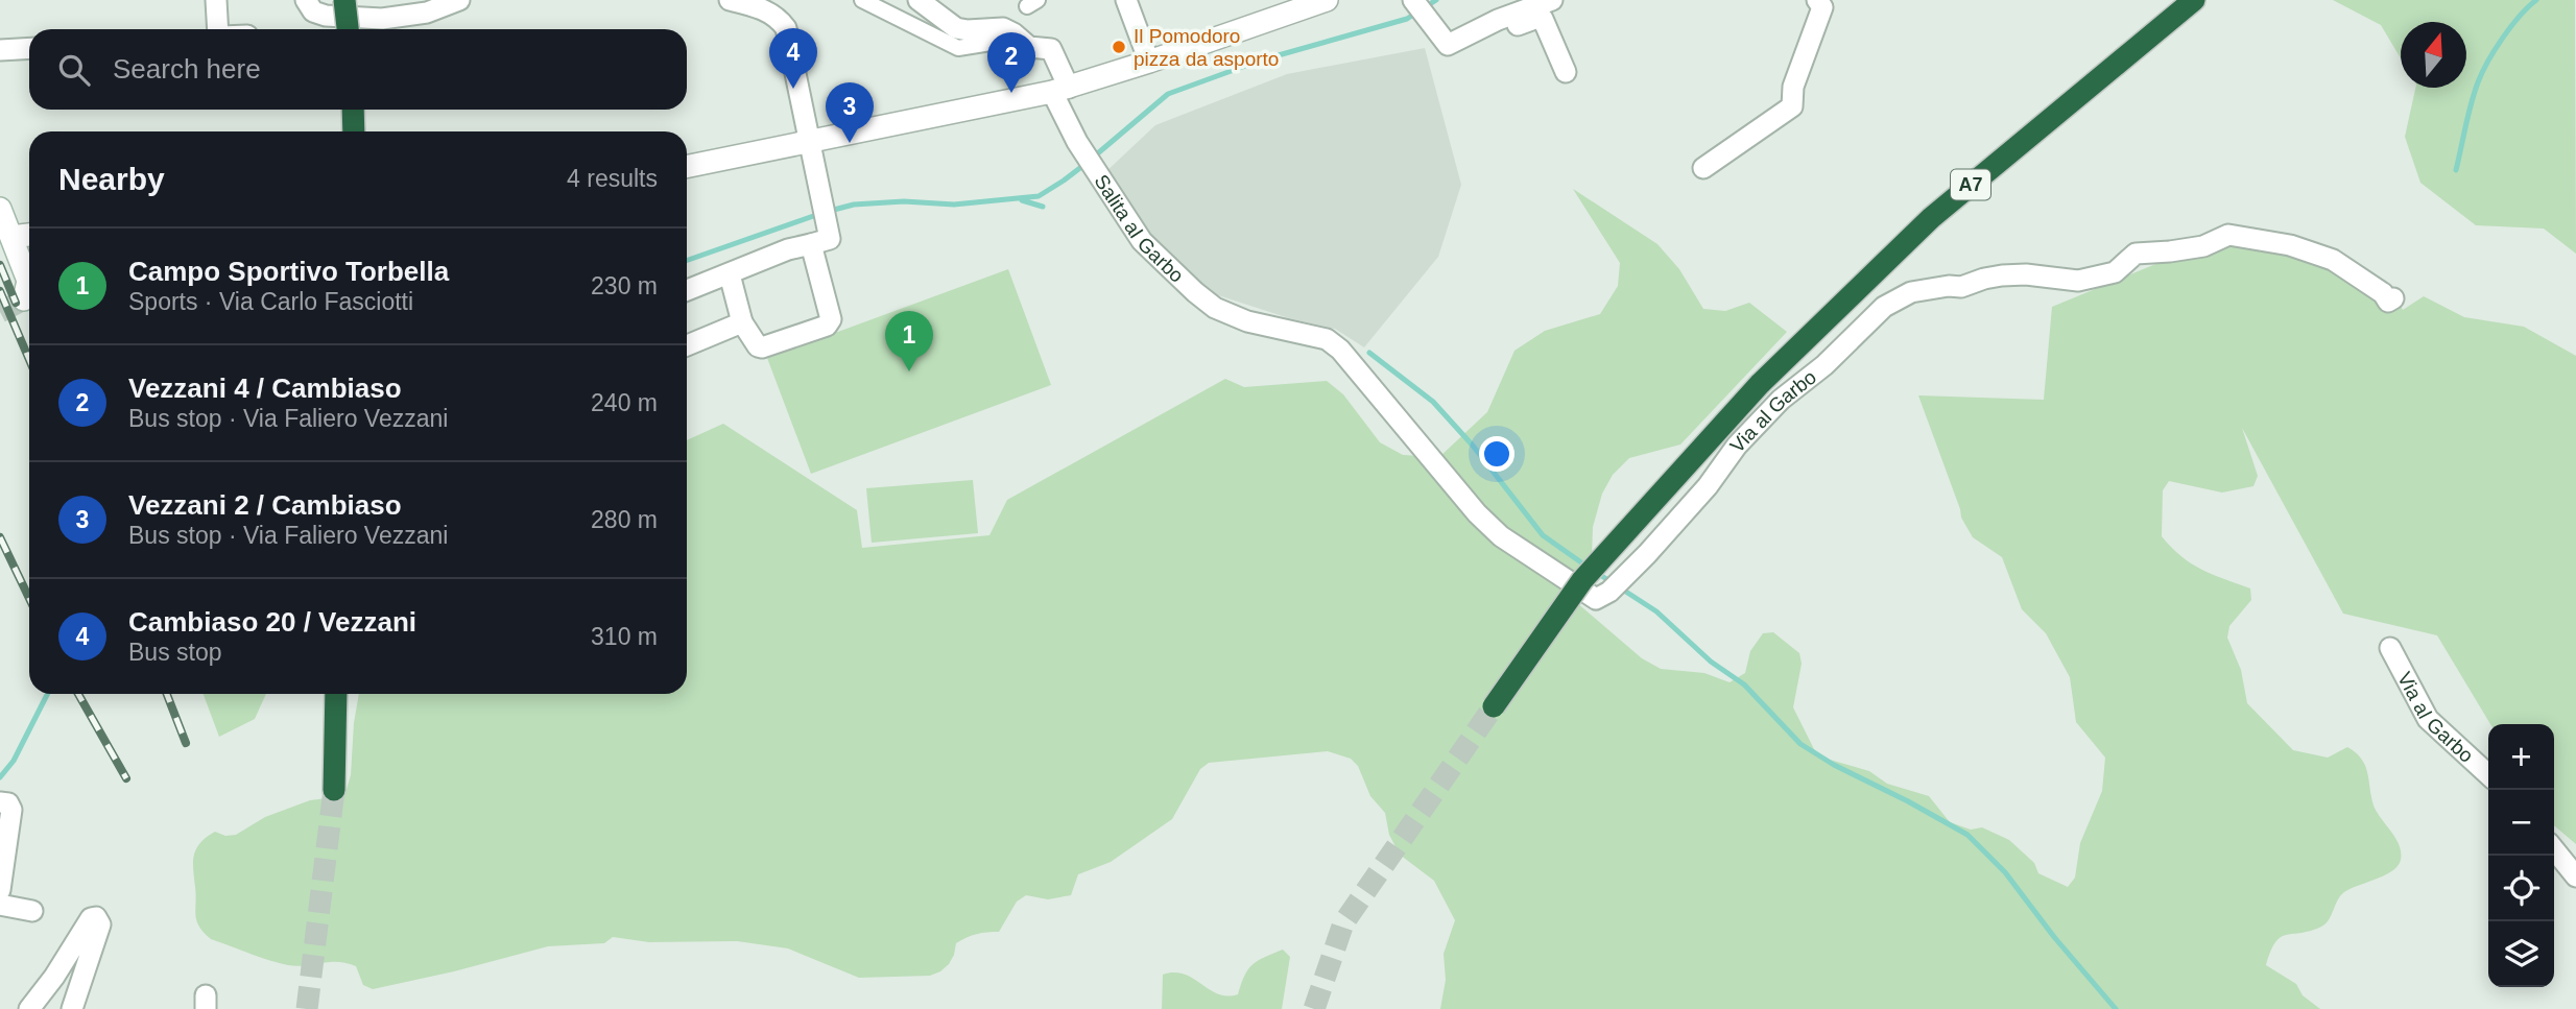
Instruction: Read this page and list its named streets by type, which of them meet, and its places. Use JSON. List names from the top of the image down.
{
  "streets": {
    "highway": ["A7"],
    "street": ["Salita al Garbo", "Via al Garbo"]
  },
  "crossings": [
    ["Salita al Garbo", "Via al Garbo"]
  ],
  "places": ["Il Pomodoro pizza da asporto"],
  "north": "top",
  "page": {
    "pins": [
      "4",
      "2",
      "3",
      "1"
    ],
    "search": "Search here",
    "heading": ["Nearby", "4 results"],
    "list": [
      {
        "mark": "1",
        "name": "Campo Sportivo Torbella",
        "note": "Sports · Via Carlo Fasciotti",
        "value": "230 m"
      },
      {
        "mark": "2",
        "name": "Vezzani 4 / Cambiaso",
        "note": "Bus stop · Via Faliero Vezzani",
        "value": "240 m"
      },
      {
        "mark": "3",
        "name": "Vezzani 2 / Cambiaso",
        "note": "Bus stop · Via Faliero Vezzani",
        "value": "280 m"
      },
      {
        "mark": "4",
        "name": "Cambiaso 20 / Vezzani",
        "note": "Bus stop",
        "value": "310 m"
      }
    ],
    "map_buttons": ["+", "−"]
  }
}
